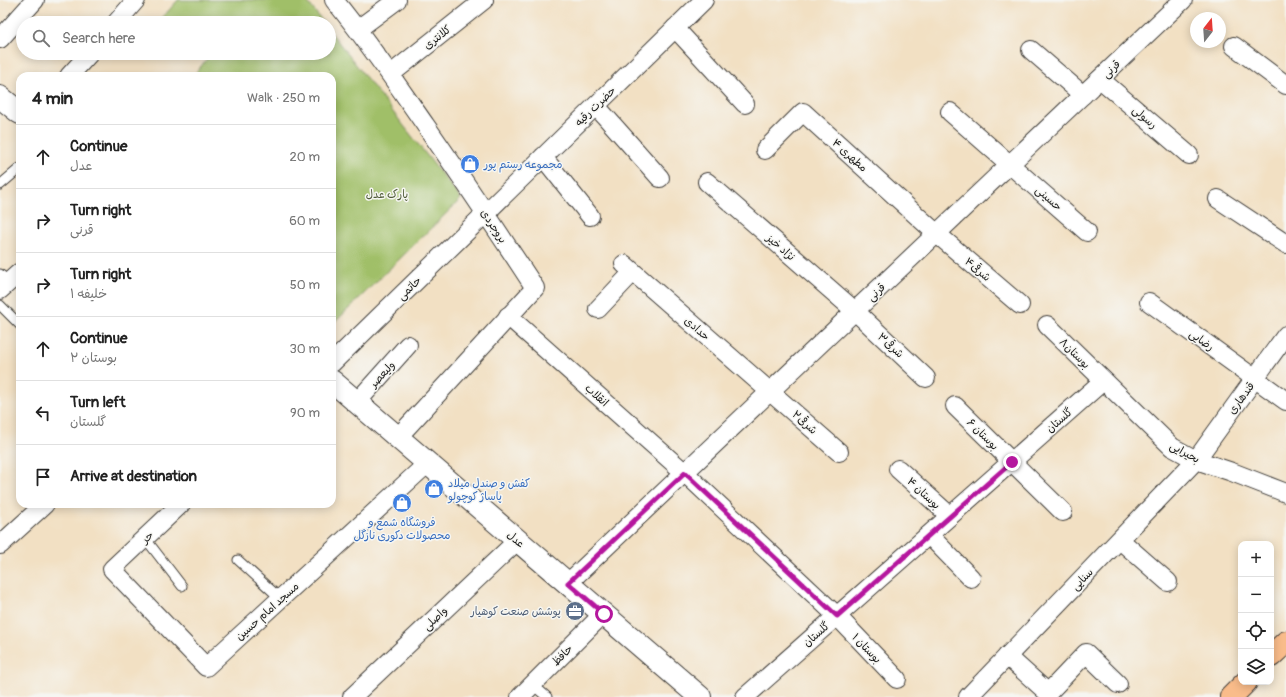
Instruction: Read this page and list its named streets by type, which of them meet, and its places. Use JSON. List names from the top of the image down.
{
  "streets": {
    "street": [
      "کلانتری",
      "قرنی",
      "حضرت رقیه",
      "رسولی",
      "مطهری ۴",
      "حسینی",
      "بروجردی",
      "نژاد خیز",
      "۴شرقی",
      "حاتمی",
      "حدادی",
      "رضایی",
      "۳شرقی",
      "بوستان۸",
      "ولیعصر",
      "انقلاب",
      "قندهاری",
      "گلستان",
      "۲شرقی",
      "بوستان ۶",
      "بحیرایی",
      "بوستان ۴",
      "حر",
      "عدل",
      "سنایی",
      "مسجد امام حسین",
      "واصلی",
      "بوستان ۱",
      "حافظ"
    ]
  },
  "crossings": [
    ["کلانتری", "بروجردی"],
    ["قرنی", "رسولی"],
    ["قرنی", "مطهری ۴"],
    ["قرنی", "حسینی"],
    ["قرنی", "نژاد خیز"],
    ["قرنی", "۴شرقی"],
    ["قرنی", "حدادی"],
    ["قرنی", "۳شرقی"],
    ["قرنی", "انقلاب"],
    ["قرنی", "۲شرقی"],
    ["قرنی", "عدل"],
    ["حضرت رقیه", "بروجردی"],
    ["حضرت رقیه", "حاتمی"],
    ["مطهری ۴", "۴شرقی"],
    ["بروجردی", "حاتمی"],
    ["بروجردی", "انقلاب"],
    ["بروجردی", "عدل"],
    ["نژاد خیز", "۳شرقی"],
    ["حدادی", "۲شرقی"],
    ["رضایی", "قندهاری"],
    ["بوستان۸", "گلستان"],
    ["بوستان۸", "بحیرایی"],
    ["ولیعصر", "عدل"],
    ["انقلاب", "بوستان ۱"],
    ["قندهاری", "بحیرایی"],
    ["قندهاری", "سنایی"],
    ["گلستان", "بوستان ۶"],
    ["گلستان", "بحیرایی"],
    ["گلستان", "بوستان ۴"],
    ["گلستان", "بوستان ۱"],
    ["بحیرایی", "سنایی"],
    ["حر", "مسجد امام حسین"],
    ["عدل", "مسجد امام حسین"],
    ["عدل", "واصلی"],
    ["عدل", "حافظ"]
  ],
  "parks": ["پارک عدل"],
  "places": {
    "shop": ["مجموعه رستم پور", "کفش و صندل میلاد پاساژ کوچولو", "فروشگاه شمع و محصولات دکوری نازگل"],
    "office": ["پوشش صنعت کوهیار"]
  },
  "north": "top",
  "page": {
    "search": "Search here",
    "heading": ["4 min", "Walk · 250 m"],
    "list": [
      ["Continue", "عدل", "20 m"],
      ["Turn right", "قرنی", "60 m"],
      ["Turn right", "خلیفه ۱", "50 m"],
      ["Continue", "بوستان ۲", "30 m"],
      ["Turn left", "گلستان", "90 m"],
      "Arrive at destination"
    ],
    "map_buttons": ["+", "−"]
  }
}
